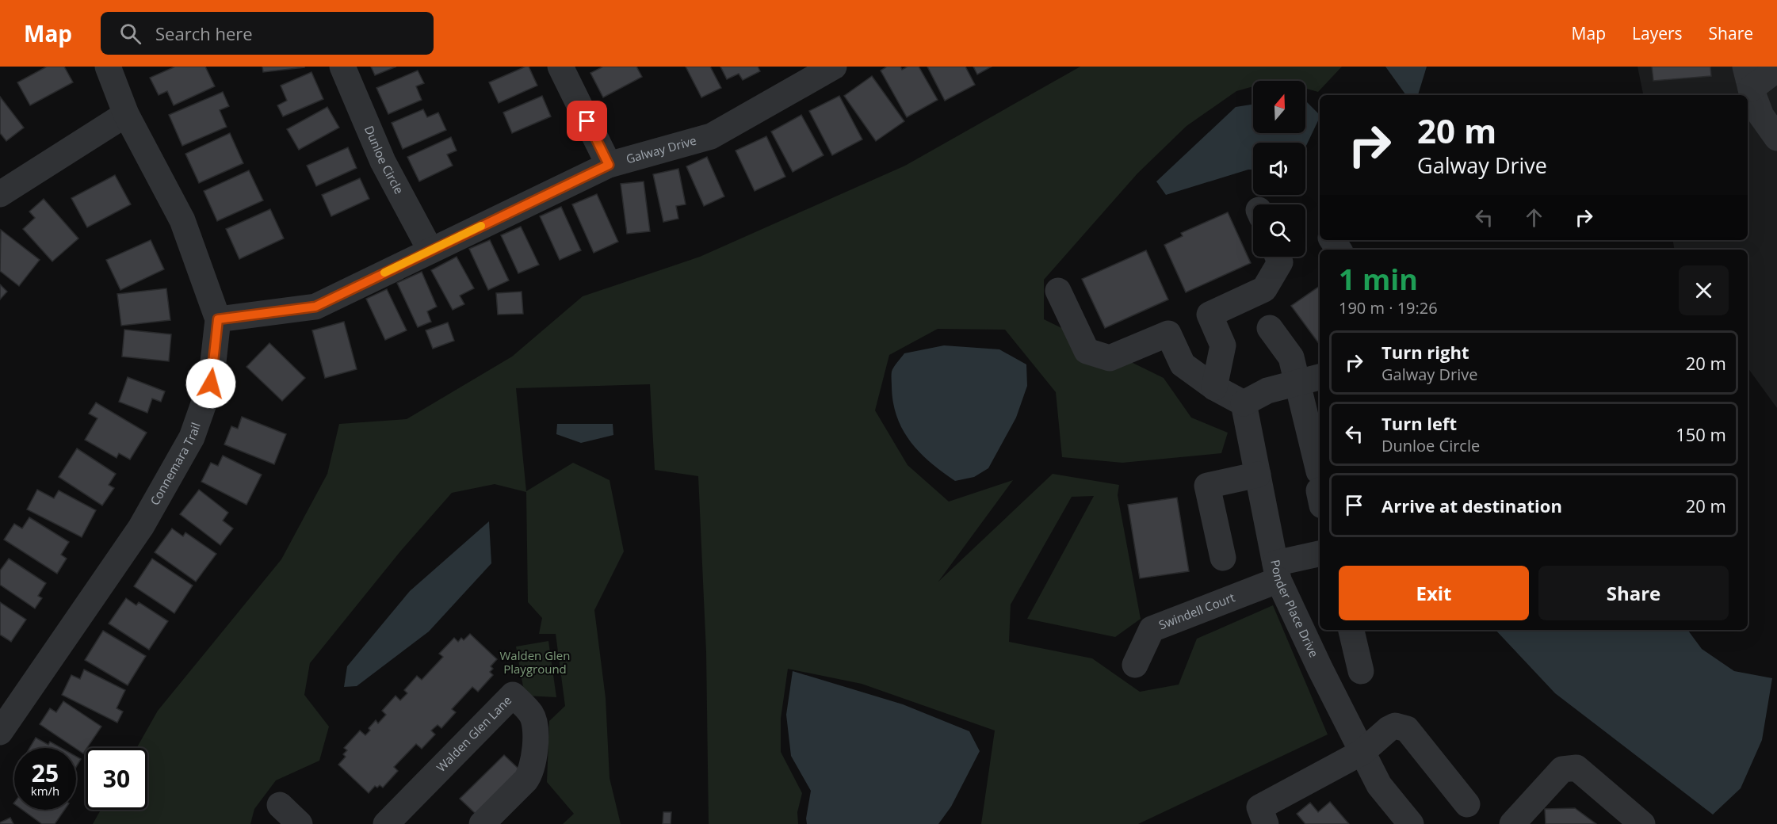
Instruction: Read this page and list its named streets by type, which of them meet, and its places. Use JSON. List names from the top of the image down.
{
  "streets": {
    "street": [
      "Galway Drive",
      "Dunloe Circle",
      "Connemara Trail",
      "Ponder Place Drive",
      "Swindell Court",
      "Walden Glen Lane"
    ]
  },
  "crossings": [
    ["Galway Drive", "Dunloe Circle"],
    ["Galway Drive", "Connemara Trail"],
    ["Ponder Place Drive", "Swindell Court"]
  ],
  "parks": ["Walden Glen Playground"],
  "north": "top",
  "page": {
    "header": "Map",
    "search": "Search here",
    "nav": ["Map", "Layers", "Share"],
    "turn": ["20 m", "Galway Drive"],
    "heading": ["1 min", "190 m · 19:26"],
    "list": [
      {
        "name": "Turn right",
        "note": "Galway Drive",
        "value": "20 m"
      },
      {
        "name": "Turn left",
        "note": "Dunloe Circle",
        "value": "150 m"
      },
      {
        "name": "Arrive at destination",
        "value": "20 m"
      }
    ],
    "buttons": ["Exit", "Share"],
    "speed": "25 km/h",
    "limit": "30"
  }
}
